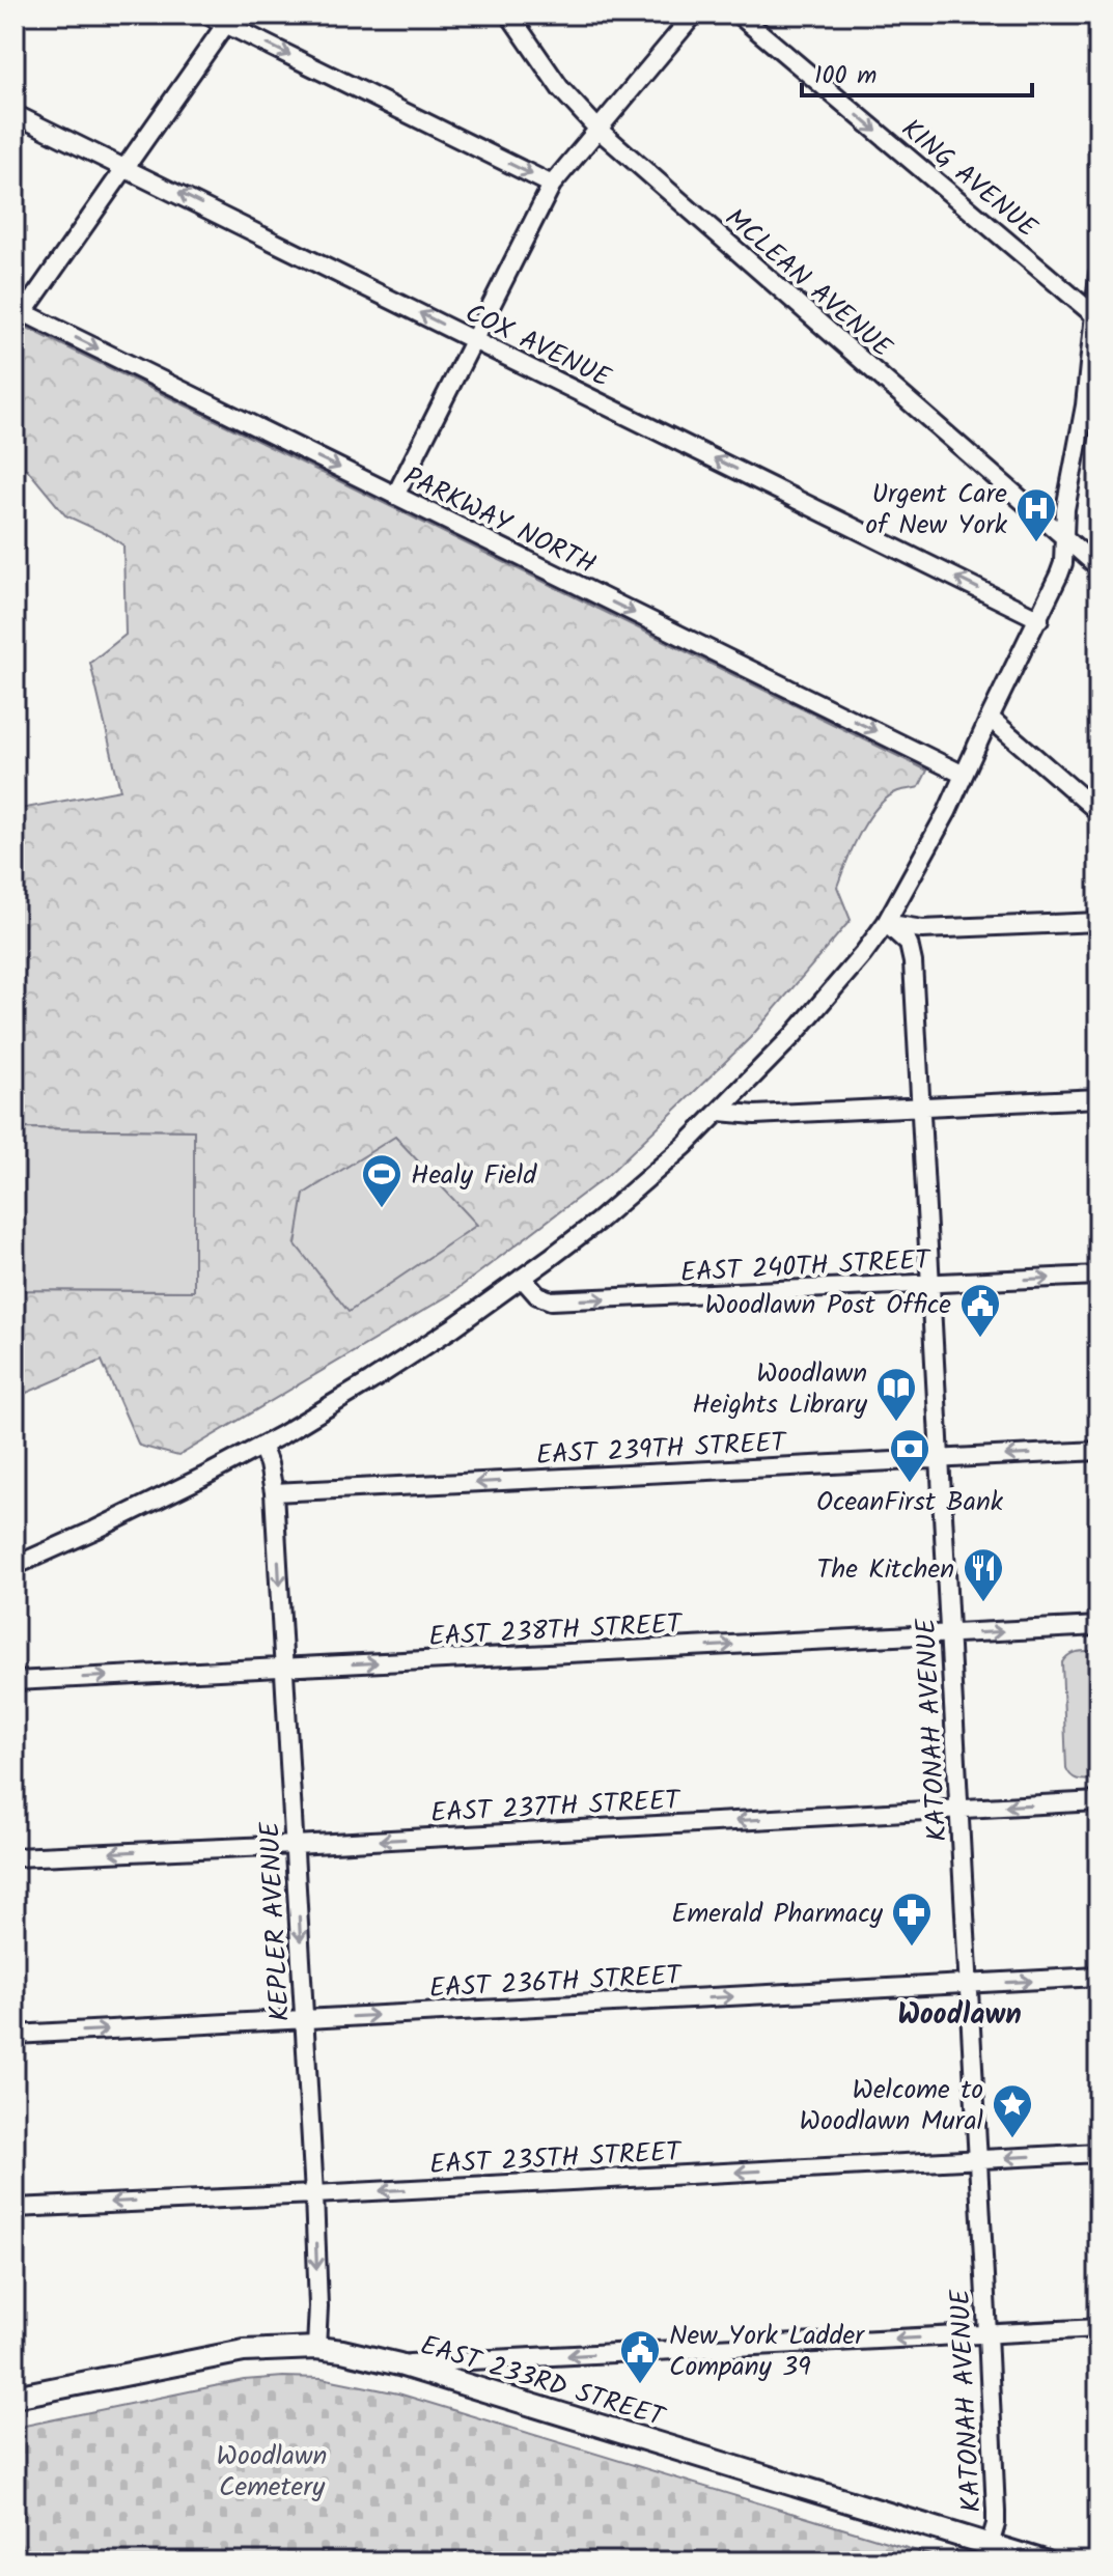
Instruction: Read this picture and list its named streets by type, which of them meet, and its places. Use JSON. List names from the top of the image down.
{
  "streets": {
    "main road": ["EAST 233RD STREET"],
    "street": [
      "KING AVENUE",
      "MCLEAN AVENUE",
      "COX AVENUE",
      "PARKWAY NORTH",
      "EAST 240TH STREET",
      "EAST 239TH STREET",
      "EAST 238TH STREET",
      "KATONAH AVENUE",
      "EAST 237TH STREET",
      "KEPLER AVENUE",
      "EAST 236TH STREET",
      "EAST 235TH STREET"
    ]
  },
  "crossings": [
    ["EAST 240TH STREET", "KATONAH AVENUE"],
    ["EAST 239TH STREET", "KATONAH AVENUE"],
    ["EAST 239TH STREET", "KEPLER AVENUE"],
    ["EAST 238TH STREET", "KATONAH AVENUE"],
    ["EAST 238TH STREET", "KEPLER AVENUE"],
    ["KATONAH AVENUE", "EAST 237TH STREET"],
    ["KATONAH AVENUE", "EAST 236TH STREET"],
    ["KATONAH AVENUE", "EAST 235TH STREET"],
    ["KATONAH AVENUE", "EAST 233RD STREET"],
    ["EAST 237TH STREET", "KEPLER AVENUE"],
    ["KEPLER AVENUE", "EAST 236TH STREET"],
    ["KEPLER AVENUE", "EAST 235TH STREET"],
    ["KEPLER AVENUE", "EAST 233RD STREET"]
  ],
  "one_way": [
    "KING AVENUE",
    "COX AVENUE",
    "PARKWAY NORTH",
    "EAST 240TH STREET",
    "EAST 239TH STREET",
    "EAST 238TH STREET",
    "EAST 237TH STREET",
    "KEPLER AVENUE",
    "EAST 236TH STREET",
    "EAST 235TH STREET"
  ],
  "districts": ["Woodlawn"],
  "parks": ["Woodlawn Cemetery"],
  "places": {
    "hospital": ["Urgent Care of New York"],
    "sports": ["Healy Field"],
    "public building": ["Woodlawn Post Office", "New York Ladder Company 39"],
    "library": ["Woodlawn Heights Library"],
    "bank": ["OceanFirst Bank"],
    "restaurant": ["The Kitchen"],
    "pharmacy": ["Emerald Pharmacy"],
    "place": ["Welcome to Woodlawn Mural"]
  },
  "scale_bar": "100 m"
}
